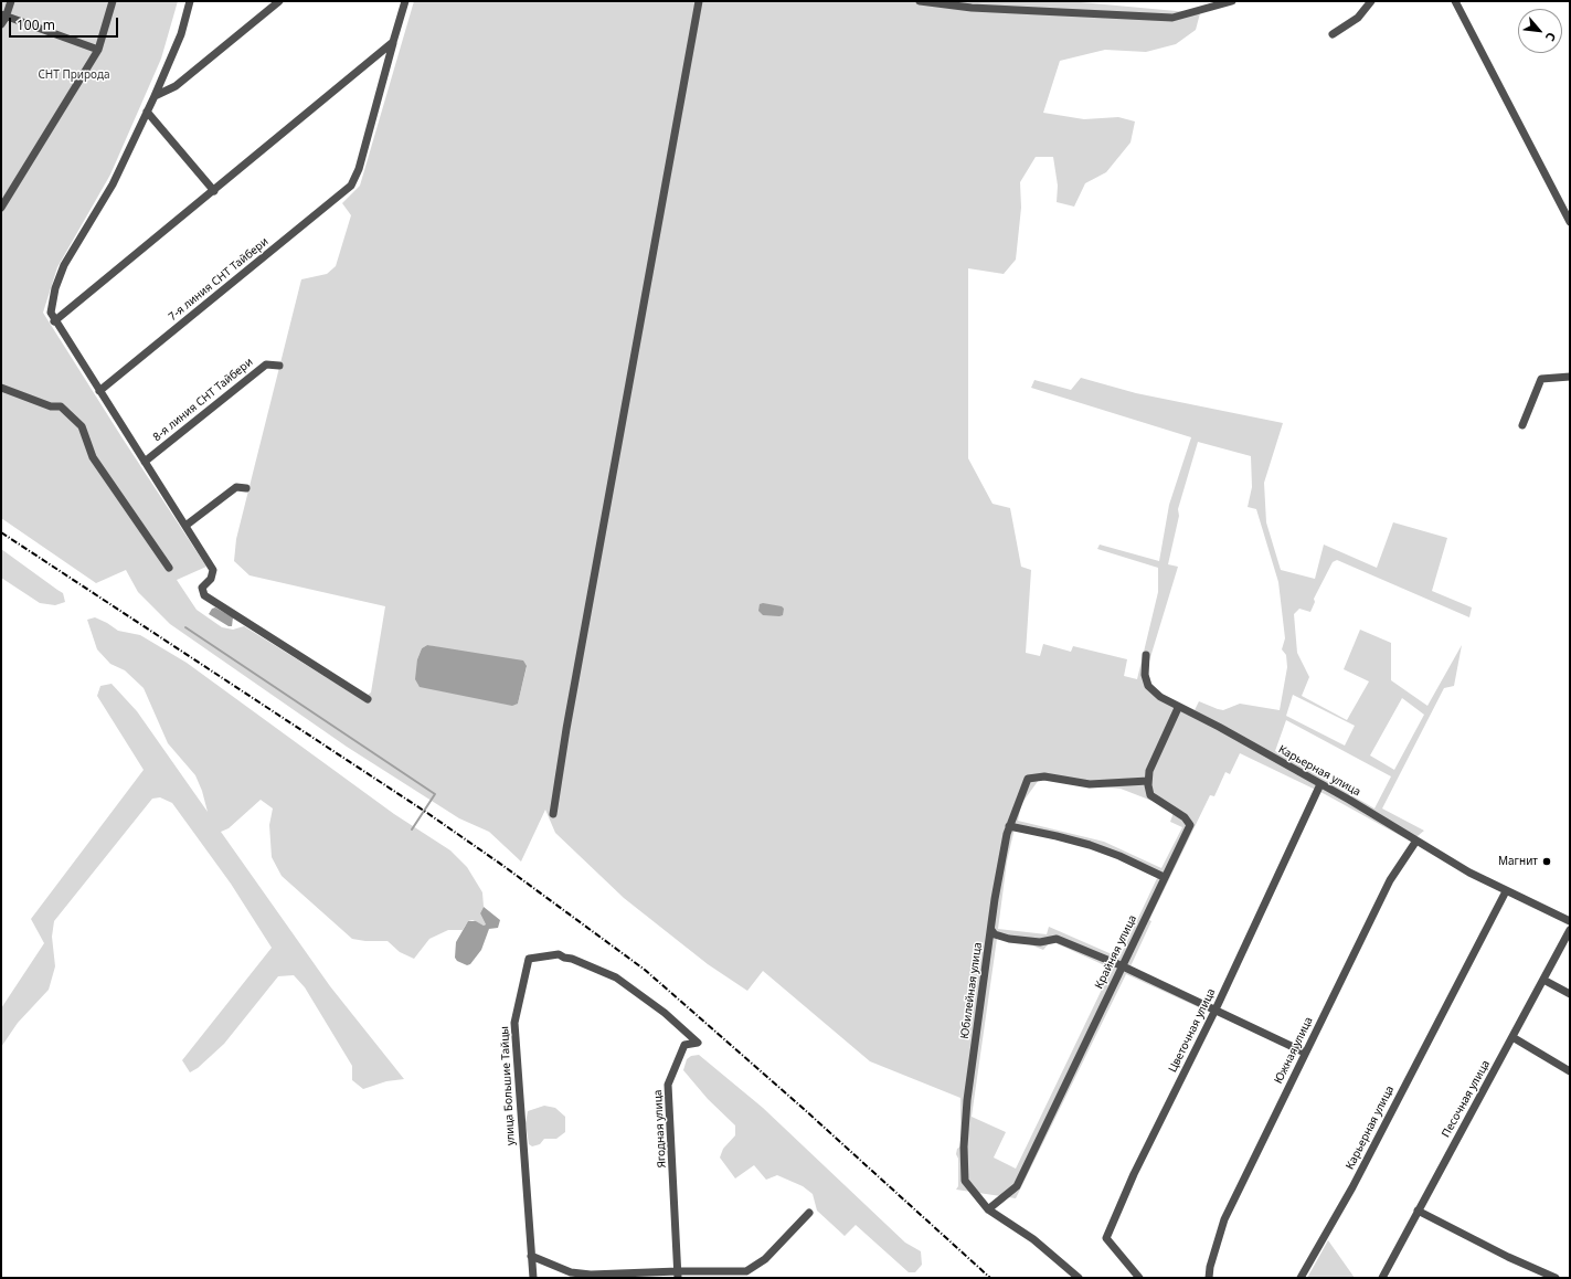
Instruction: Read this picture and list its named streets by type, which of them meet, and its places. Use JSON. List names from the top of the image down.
{
  "streets": {
    "street": [
      "7-я линия СНТ Тайбери",
      "8-я линия СНТ Тайбери",
      "Карьерная улица",
      "Крайняя улица",
      "Юбилейная улица",
      "Цветочная улица",
      "Южная улица",
      "улица Большие Тайцы",
      "Песочная улица",
      "Ягодная улица"
    ]
  },
  "crossings": [
    ["Карьерная улица", "Цветочная улица"],
    ["Карьерная улица", "Южная улица"],
    ["Крайняя улица", "Юбилейная улица"],
    ["улица Большие Тайцы", "Ягодная улица"]
  ],
  "parks": ["СНТ Природа"],
  "places": ["Магнит"],
  "scale_bar": "100 m",
  "north": "bottom right"
}
